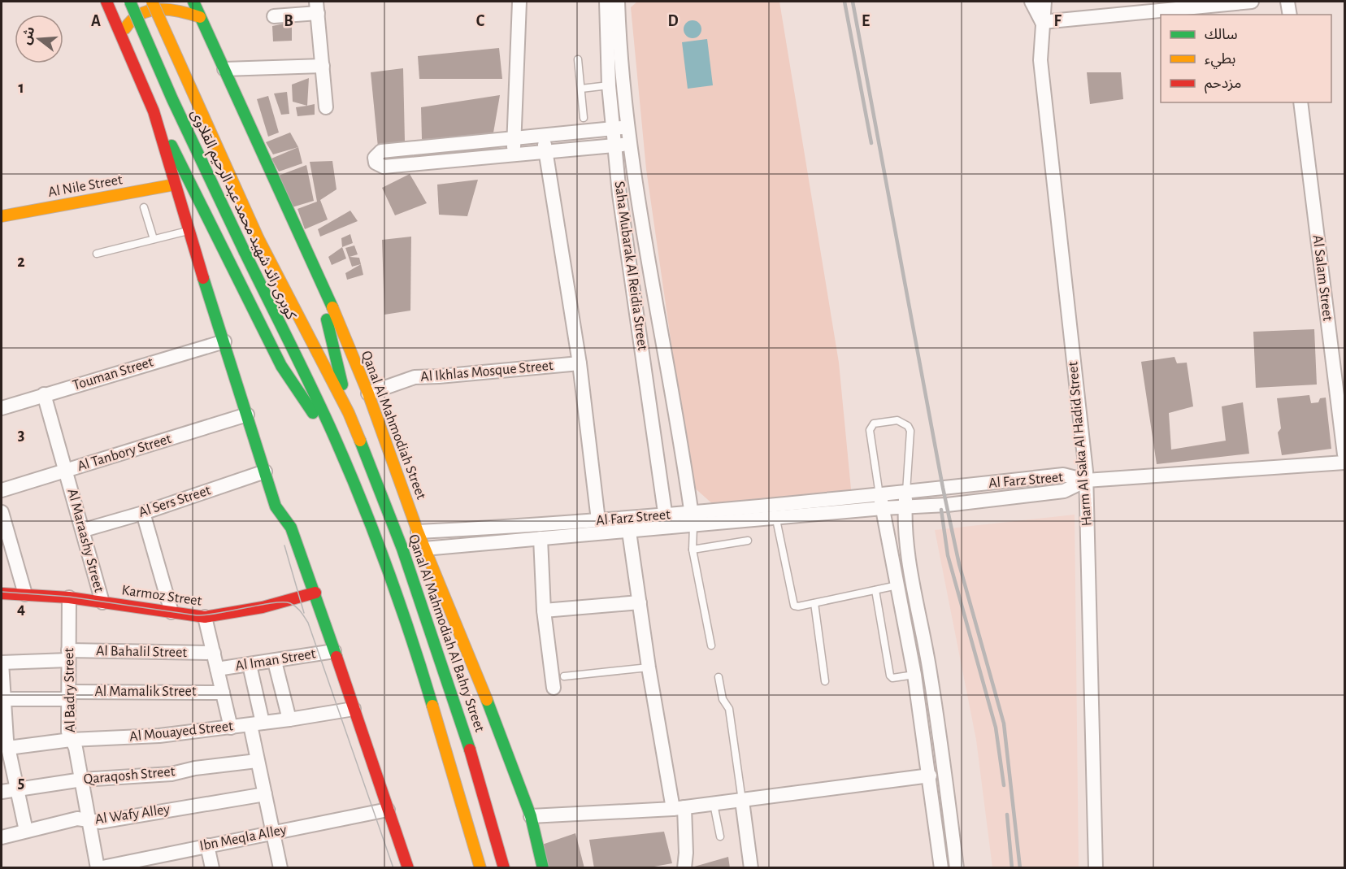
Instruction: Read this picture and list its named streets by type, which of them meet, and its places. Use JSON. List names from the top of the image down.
{
  "streets": {
    "main road": [
      "Al Nile Street",
      "كوبرى رائد شهيد محمد عبد الرحيم القلاوى",
      "Qanal Al Mahmodiah Street",
      "Karmoz Street",
      "Qanal Al Mahmodiah Al Bahry Street"
    ],
    "street": [
      "Saha Mubarak Al Reidia Street",
      "Al Salam Street",
      "Al Ikhlas Mosque Street",
      "Touman Street",
      "Harm Al Saka Al Hadid Street",
      "Al Tanbory Street",
      "Al Farz Street",
      "Al Sers Street",
      "Al Maraashy Street",
      "Al Bahalil Street",
      "Al Iman Street",
      "Al Badry Street",
      "Al Mamalik Street",
      "Al Mouayed Street",
      "Qaraqosh Street",
      "Al Wafy Alley",
      "Ibn Meqla Alley"
    ]
  },
  "crossings": [
    ["كوبرى رائد شهيد محمد عبد الرحيم القلاوى", "Qanal Al Mahmodiah Al Bahry Street"],
    ["Saha Mubarak Al Reidia Street", "Al Farz Street"],
    ["Al Ikhlas Mosque Street", "Qanal Al Mahmodiah Street"],
    ["Touman Street", "Al Maraashy Street"],
    ["Qanal Al Mahmodiah Street", "Al Farz Street"],
    ["Harm Al Saka Al Hadid Street", "Al Farz Street"],
    ["Al Tanbory Street", "Al Maraashy Street"],
    ["Al Sers Street", "Al Maraashy Street"],
    ["Al Maraashy Street", "Karmoz Street"],
    ["Karmoz Street", "Al Badry Street"],
    ["Al Bahalil Street", "Al Badry Street"],
    ["Al Badry Street", "Al Mamalik Street"],
    ["Al Badry Street", "Al Mouayed Street"],
    ["Al Badry Street", "Qaraqosh Street"],
    ["Al Badry Street", "Al Wafy Alley"],
    ["Al Badry Street", "Ibn Meqla Alley"]
  ],
  "legend": ["سالك", "بطيء", "مزدحم"],
  "north": "left",
  "grid": {
    "columns": [
      "A",
      "B",
      "C",
      "D",
      "E",
      "F"
    ],
    "rows": [
      "1",
      "2",
      "3",
      "4",
      "5"
    ]
  }
}
